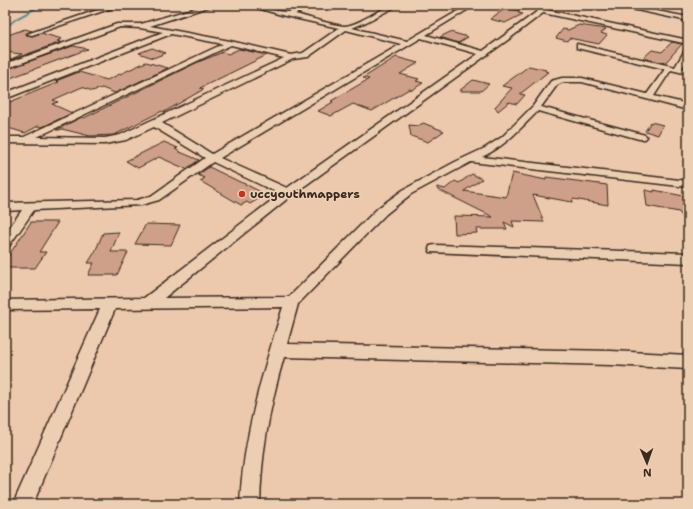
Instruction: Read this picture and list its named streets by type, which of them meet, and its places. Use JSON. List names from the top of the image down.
{
  "places": ["uccyouthmappers"],
  "north": "bottom"
}
